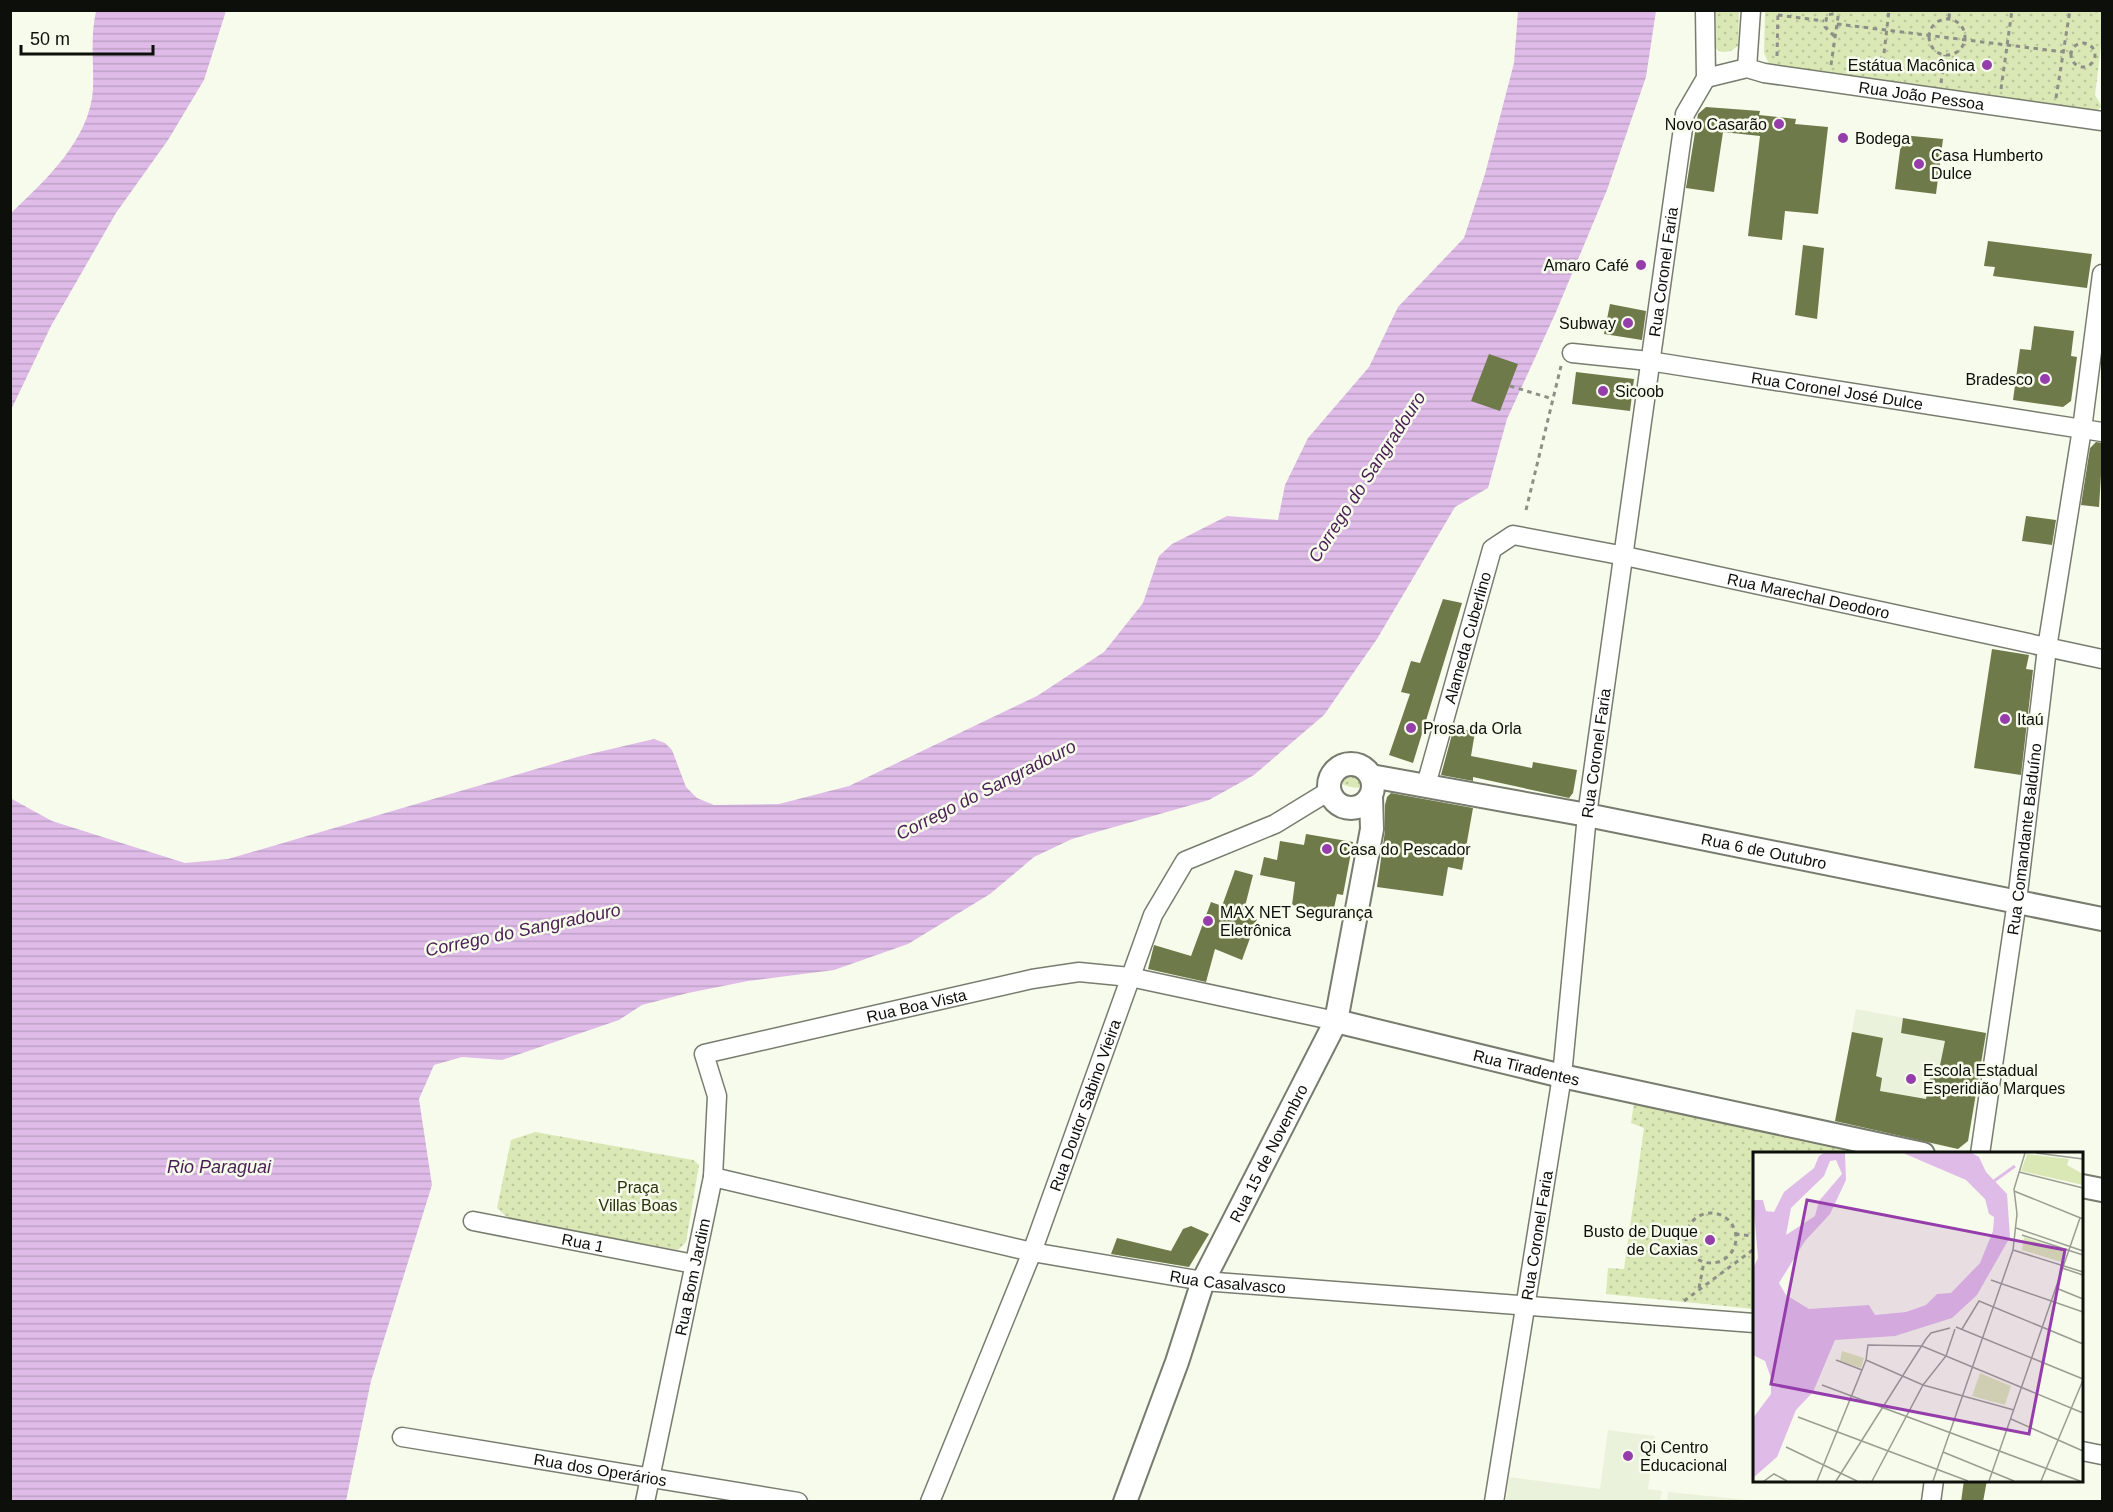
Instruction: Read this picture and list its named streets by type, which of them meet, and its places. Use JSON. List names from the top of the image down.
{
  "streets": {
    "street": [
      "Rua João Pessoa",
      "Rua Coronel Faria",
      "Rua Coronel José Dulce",
      "Rua Marechal Deodoro",
      "Alameda Cuberlino",
      "Rua Comandante Balduíno",
      "Rua 6 de Outubro",
      "Rua Boa Vista",
      "Rua Tiradentes",
      "Rua Doutor Sabino Vieira",
      "Rua 15 de Novembro",
      "Rua 1",
      "Rua Bom Jardim",
      "Rua Casalvasco",
      "Rua dos Operários"
    ]
  },
  "crossings": [
    ["Rua João Pessoa", "Rua Coronel Faria"],
    ["Rua Coronel Faria", "Rua Coronel José Dulce"],
    ["Rua Coronel Faria", "Rua Marechal Deodoro"],
    ["Rua Coronel Faria", "Rua 6 de Outubro"],
    ["Rua Coronel Faria", "Rua Tiradentes"],
    ["Rua Coronel Faria", "Rua Casalvasco"],
    ["Rua Coronel José Dulce", "Rua Comandante Balduíno"],
    ["Rua Marechal Deodoro", "Alameda Cuberlino"],
    ["Rua Marechal Deodoro", "Rua Comandante Balduíno"],
    ["Alameda Cuberlino", "Rua 6 de Outubro"],
    ["Rua Comandante Balduíno", "Rua 6 de Outubro"],
    ["Rua 6 de Outubro", "Rua Doutor Sabino Vieira"],
    ["Rua 6 de Outubro", "Rua 15 de Novembro"],
    ["Rua Boa Vista", "Rua Tiradentes"],
    ["Rua Boa Vista", "Rua Doutor Sabino Vieira"],
    ["Rua Boa Vista", "Rua Bom Jardim"],
    ["Rua Tiradentes", "Rua Doutor Sabino Vieira"],
    ["Rua Tiradentes", "Rua 15 de Novembro"],
    ["Rua Doutor Sabino Vieira", "Rua 15 de Novembro"],
    ["Rua Doutor Sabino Vieira", "Rua Casalvasco"],
    ["Rua 15 de Novembro", "Rua Casalvasco"],
    ["Rua 1", "Rua Bom Jardim"],
    ["Rua Bom Jardim", "Rua Casalvasco"],
    ["Rua Bom Jardim", "Rua dos Operários"]
  ],
  "water": ["Corrego do Sangradouro", "Rio Paraguai"],
  "parks": ["Praça Villas Boas"],
  "places": [
    "Estátua Macônica",
    "Novo Casarão",
    "Bodega",
    "Casa Humberto Dulce",
    "Amaro Café",
    "Subway",
    "Bradesco",
    "Sicoob",
    "Itaú",
    "Prosa da Orla",
    "Casa do Pescador",
    "MAX NET Segurança Eletrônica",
    "Escola Estadual Esperidião Marques",
    "Busto de Duque de Caxias",
    "Qi Centro Educacional"
  ],
  "scale_bar": "50 m"
}
